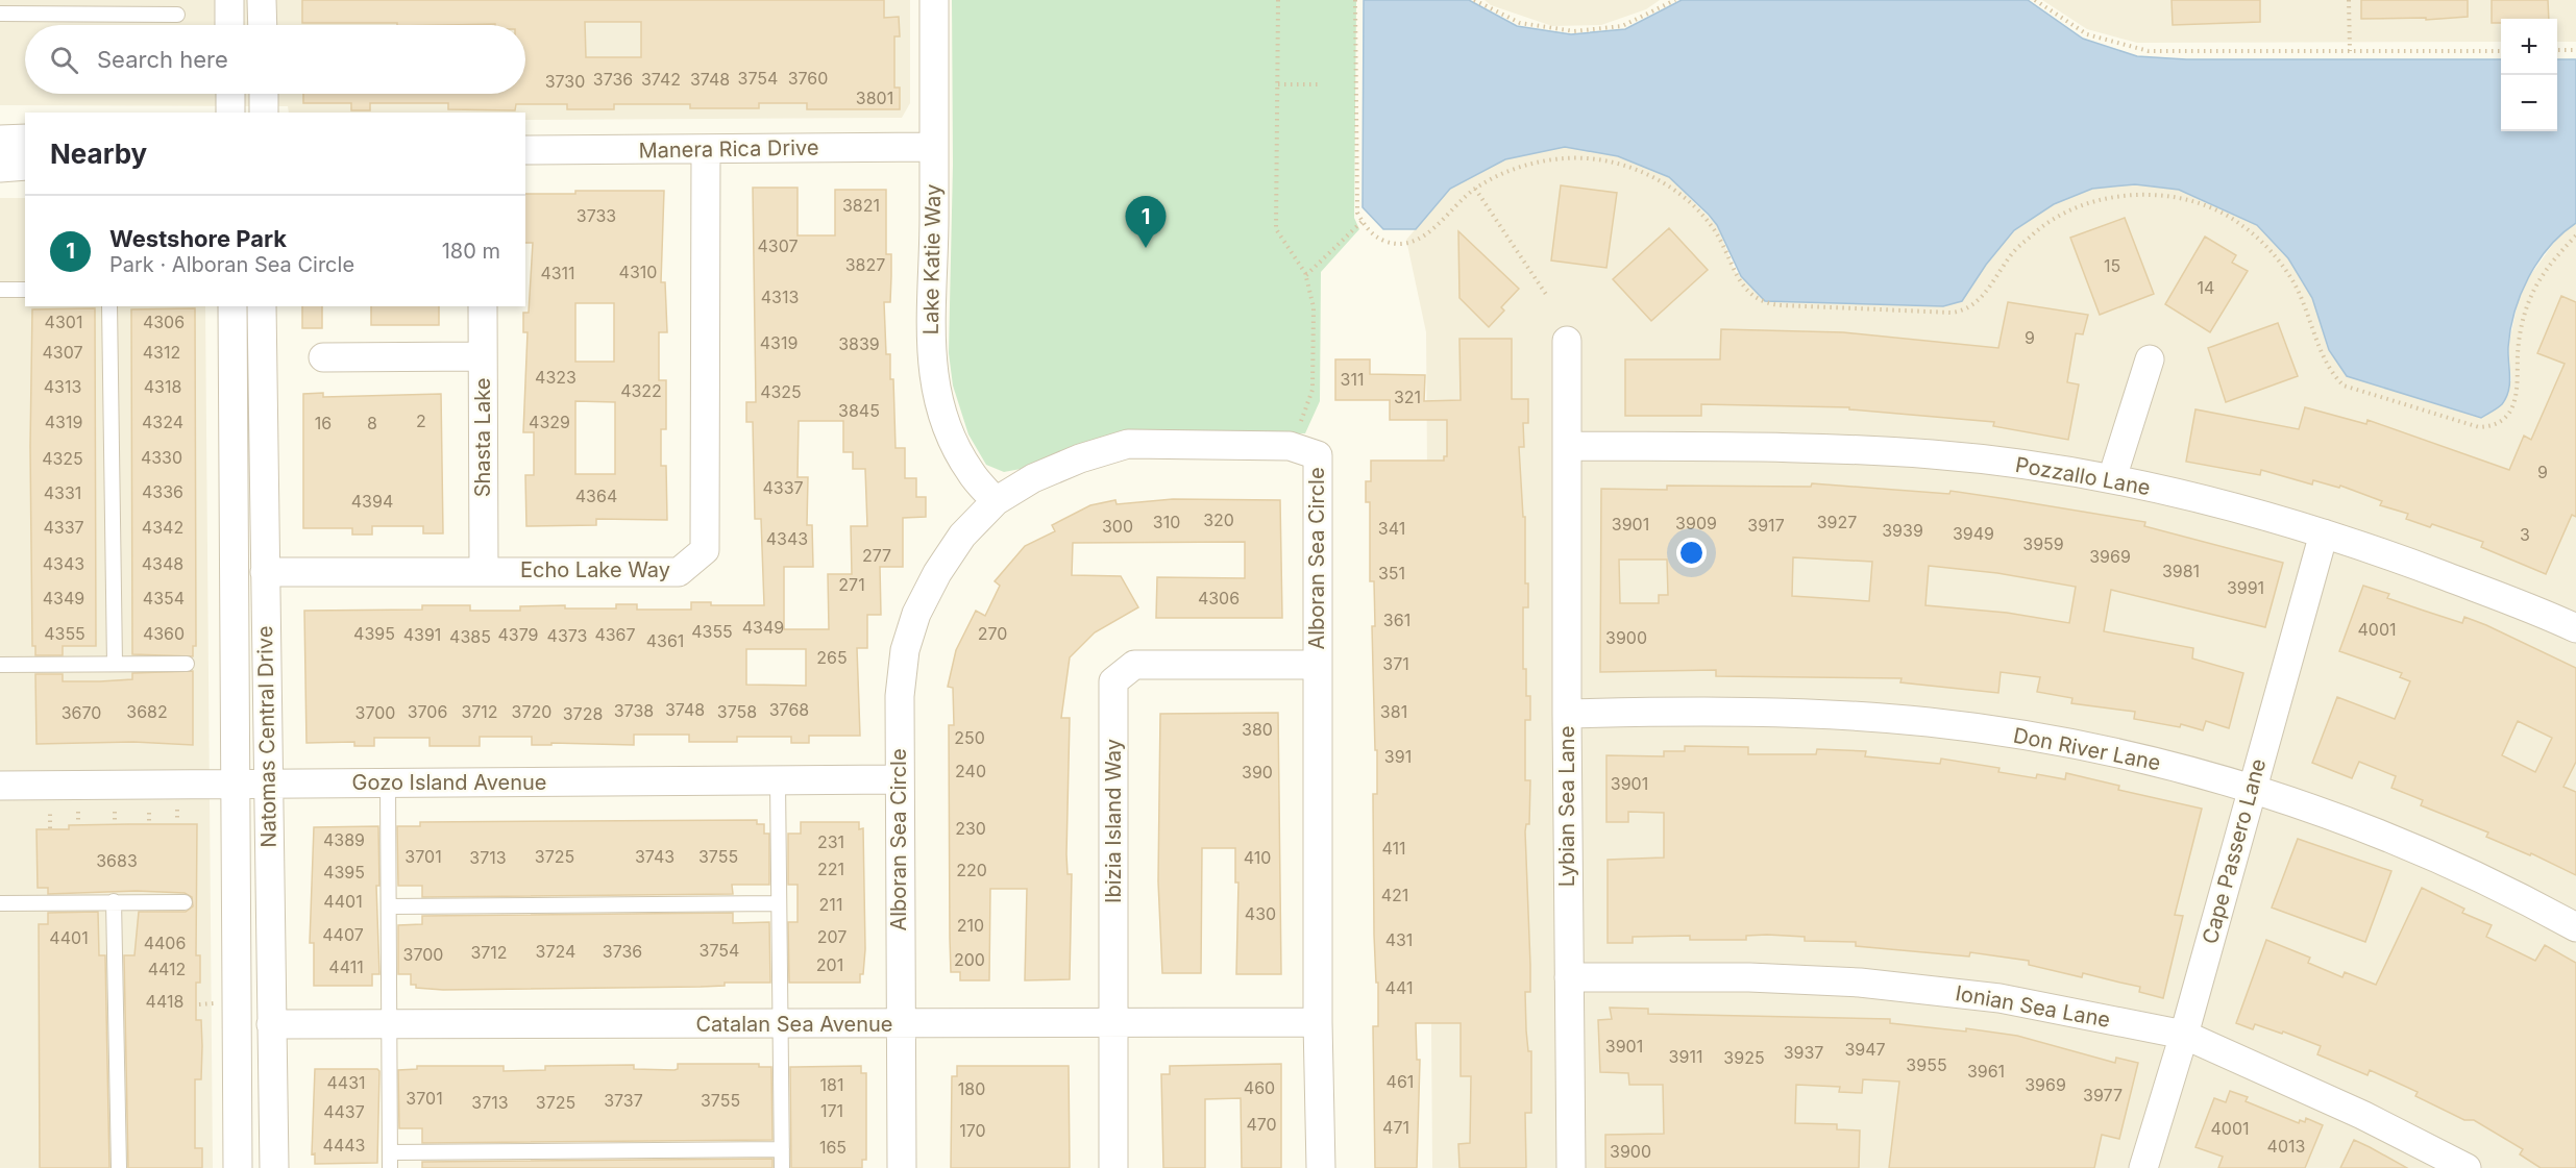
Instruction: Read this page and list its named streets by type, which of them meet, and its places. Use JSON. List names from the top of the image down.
{
  "streets": {
    "street": [
      "Manera Rica Drive",
      "Lake Katie Way",
      "Shasta Lake",
      "Pozzallo Lane",
      "Alboran Sea Circle",
      "Echo Lake Way",
      "Natomas Central Drive",
      "Don River Lane",
      "Gozo Island Avenue",
      "Lybian Sea Lane",
      "Ibizia Island Way",
      "Cape Passero Lane",
      "Ionian Sea Lane",
      "Catalan Sea Avenue"
    ]
  },
  "crossings": [
    ["Manera Rica Drive", "Lake Katie Way"],
    ["Manera Rica Drive", "Echo Lake Way"],
    ["Lake Katie Way", "Alboran Sea Circle"],
    ["Shasta Lake", "Echo Lake Way"],
    ["Pozzallo Lane", "Lybian Sea Lane"],
    ["Pozzallo Lane", "Cape Passero Lane"],
    ["Alboran Sea Circle", "Gozo Island Avenue"],
    ["Alboran Sea Circle", "Ibizia Island Way"],
    ["Alboran Sea Circle", "Catalan Sea Avenue"],
    ["Echo Lake Way", "Natomas Central Drive"],
    ["Natomas Central Drive", "Gozo Island Avenue"],
    ["Natomas Central Drive", "Catalan Sea Avenue"],
    ["Don River Lane", "Lybian Sea Lane"],
    ["Don River Lane", "Cape Passero Lane"],
    ["Lybian Sea Lane", "Ionian Sea Lane"],
    ["Ibizia Island Way", "Catalan Sea Avenue"],
    ["Cape Passero Lane", "Ionian Sea Lane"]
  ],
  "house_numbers": [
    "3754",
    "3760",
    "3736",
    "3742",
    "3748",
    "3730",
    "3801",
    "3821",
    "3733",
    "4307",
    "3827",
    "15",
    "4310",
    "4311",
    "14",
    "4313",
    "4301",
    "4306",
    "9",
    "4319",
    "3839",
    "4307",
    "4312",
    "4323",
    "311",
    "4313",
    "4318",
    "4322",
    "4325",
    "321",
    "3845",
    "2",
    "4319",
    "4324",
    "4329",
    "16",
    "8",
    "4330",
    "4325",
    "9",
    "4337",
    "4336",
    "4331",
    "4364",
    "4394",
    "320",
    "310",
    "3927",
    "3909",
    "3901",
    "3917",
    "300",
    "4337",
    "4342",
    "341",
    "3939",
    "3949",
    "3",
    "4343",
    "3959",
    "277",
    "3969",
    "4343",
    "4348",
    "3981",
    "351",
    "271",
    "3991",
    "4349",
    "4354",
    "4306",
    "361",
    "4349",
    "4001",
    "4355",
    "4355",
    "4360",
    "4395",
    "270",
    "4391",
    "4379",
    "4367",
    "4373",
    "4385",
    "3900",
    "4361",
    "265",
    "371",
    "3748",
    "3768",
    "3738",
    "3682",
    "3706",
    "3712",
    "3720",
    "3758",
    "381",
    "3670",
    "3700",
    "3728",
    "380",
    "250",
    "391",
    "240",
    "390",
    "3901",
    "230",
    "4389",
    "231",
    "411",
    "3701",
    "3725",
    "3743",
    "3755",
    "3713",
    "410",
    "3683",
    "221",
    "220",
    "4395",
    "421",
    "4401",
    "211",
    "430",
    "210",
    "4407",
    "207",
    "4401",
    "431",
    "4406",
    "3754",
    "3724",
    "3736",
    "3712",
    "3700",
    "200",
    "201",
    "4411",
    "4412",
    "441",
    "4418",
    "3901",
    "3947",
    "3937",
    "3911",
    "3925",
    "3955",
    "3961",
    "461",
    "4431",
    "181",
    "3969",
    "460",
    "180",
    "3977",
    "3701",
    "3737",
    "3755",
    "3713",
    "3725",
    "171",
    "4437",
    "470",
    "471",
    "4001",
    "170",
    "4443",
    "4013",
    "165",
    "3900"
  ],
  "page": {
    "map_buttons": ["+", "−"],
    "search": "Search here",
    "heading": "Nearby",
    "list": [
      {
        "mark": "1",
        "name": "Westshore Park",
        "note": "Park · Alboran Sea Circle",
        "value": "180 m"
      }
    ],
    "pins": "1"
  }
}
